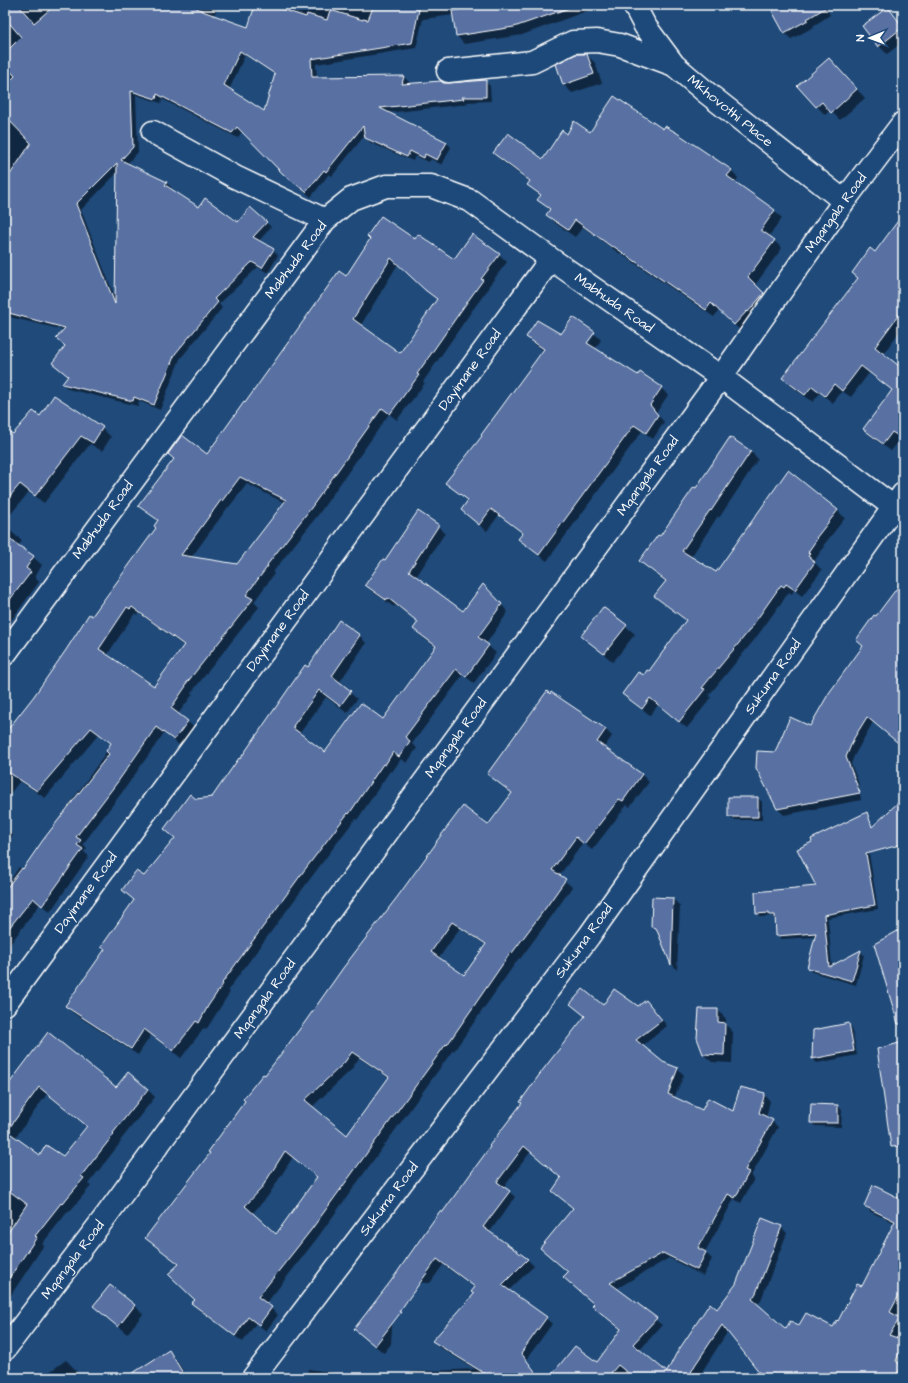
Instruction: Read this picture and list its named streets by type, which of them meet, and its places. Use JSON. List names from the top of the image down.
{
  "streets": {
    "street": [
      "Mkhovothi Place",
      "Mqangala Road",
      "Mabhuda Road",
      "Dayimane Road",
      "Sukuma Road"
    ]
  },
  "crossings": [
    ["Mkhovothi Place", "Mqangala Road"],
    ["Mqangala Road", "Mabhuda Road"],
    ["Mabhuda Road", "Dayimane Road"],
    ["Mabhuda Road", "Sukuma Road"]
  ],
  "north": "left"
}
